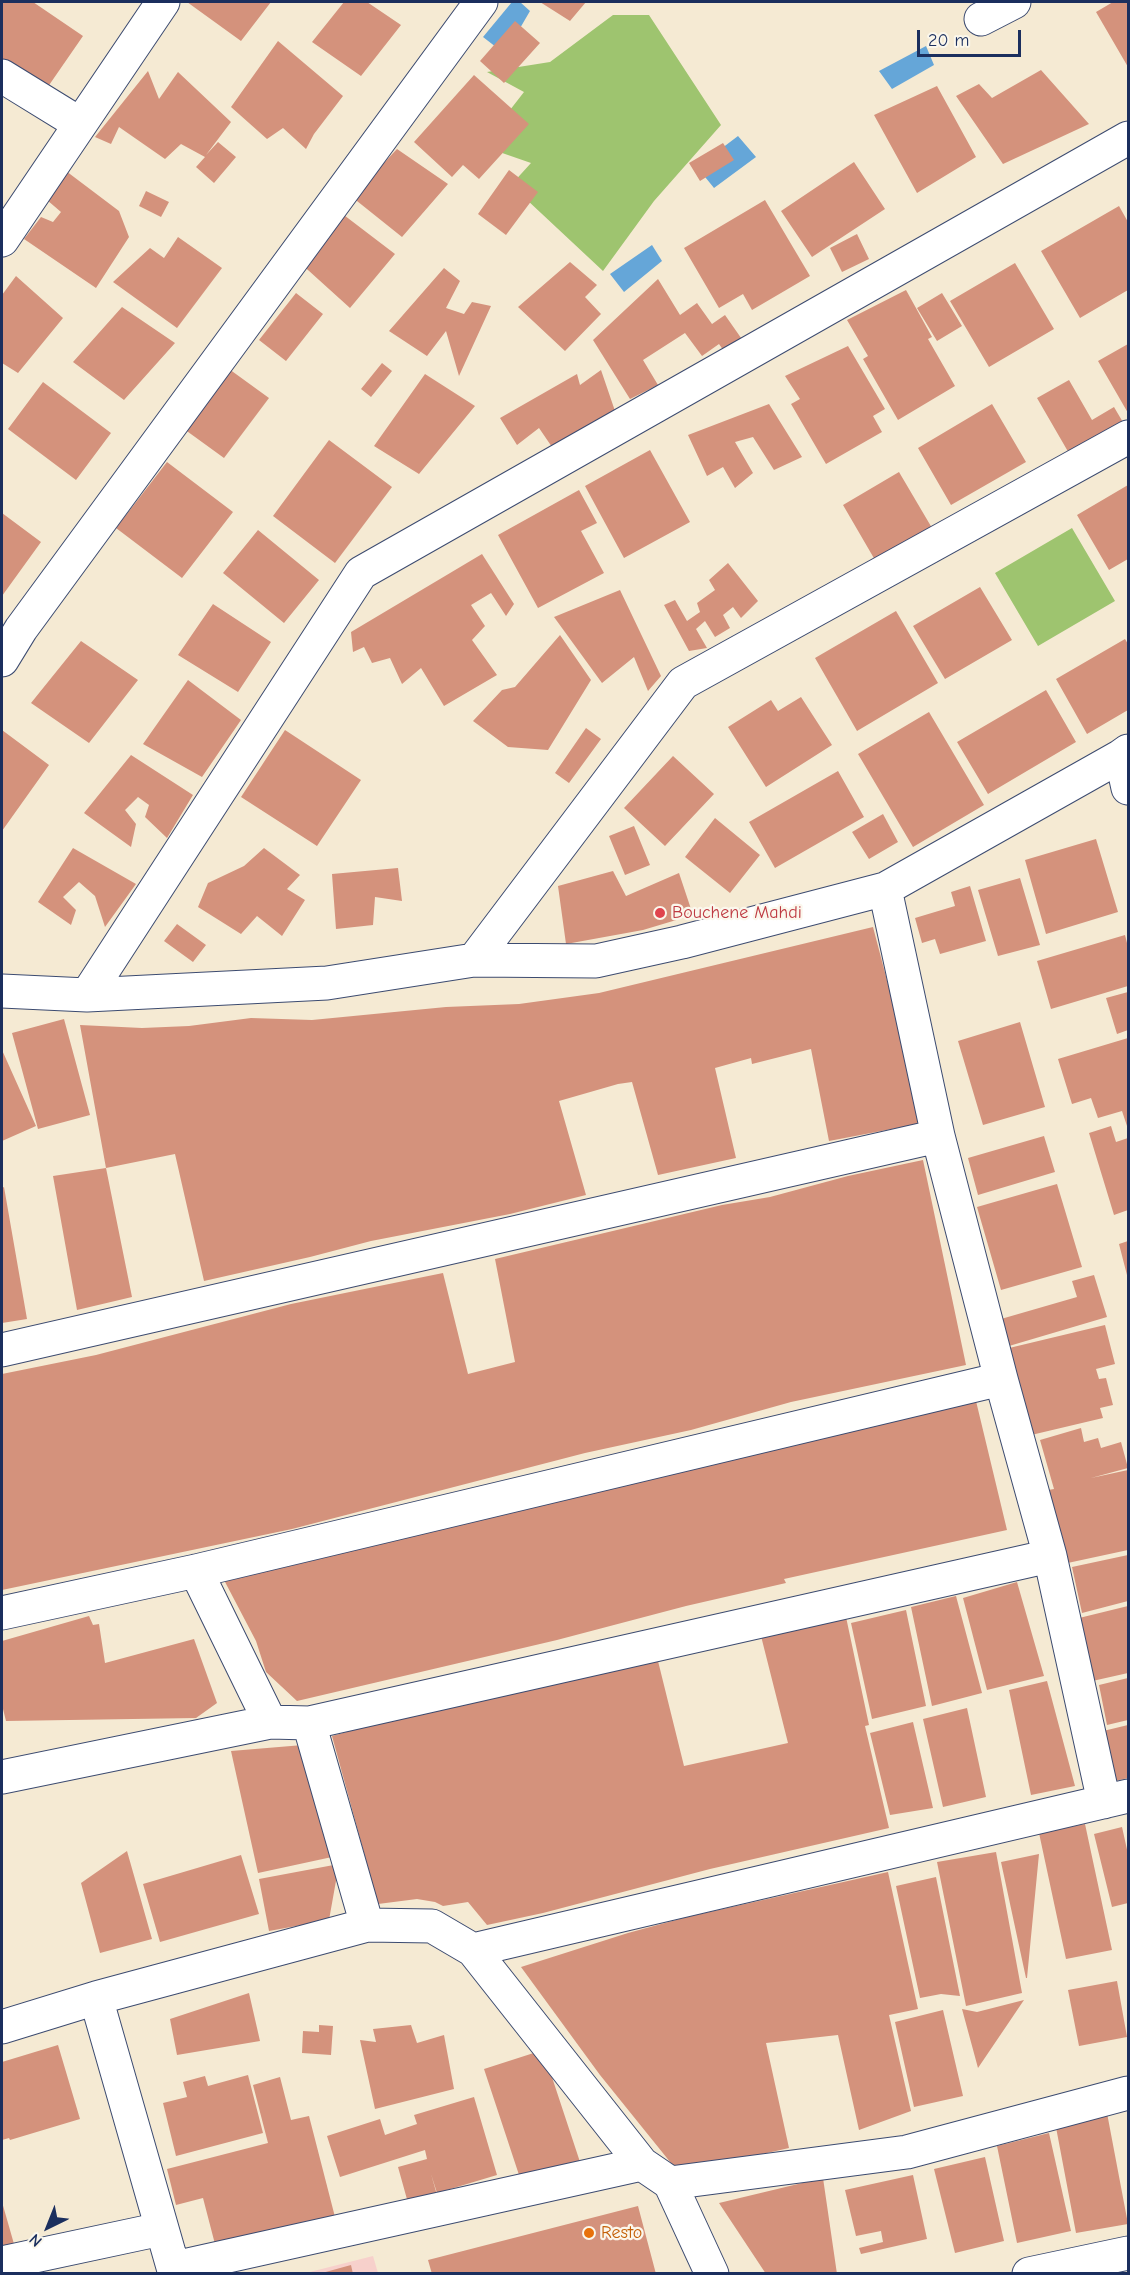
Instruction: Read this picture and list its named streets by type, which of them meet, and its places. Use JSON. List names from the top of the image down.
{
  "places": ["Bouchene Mahdi", "Resto"],
  "scale_bar": "20 m",
  "north": "bottom left"
}
